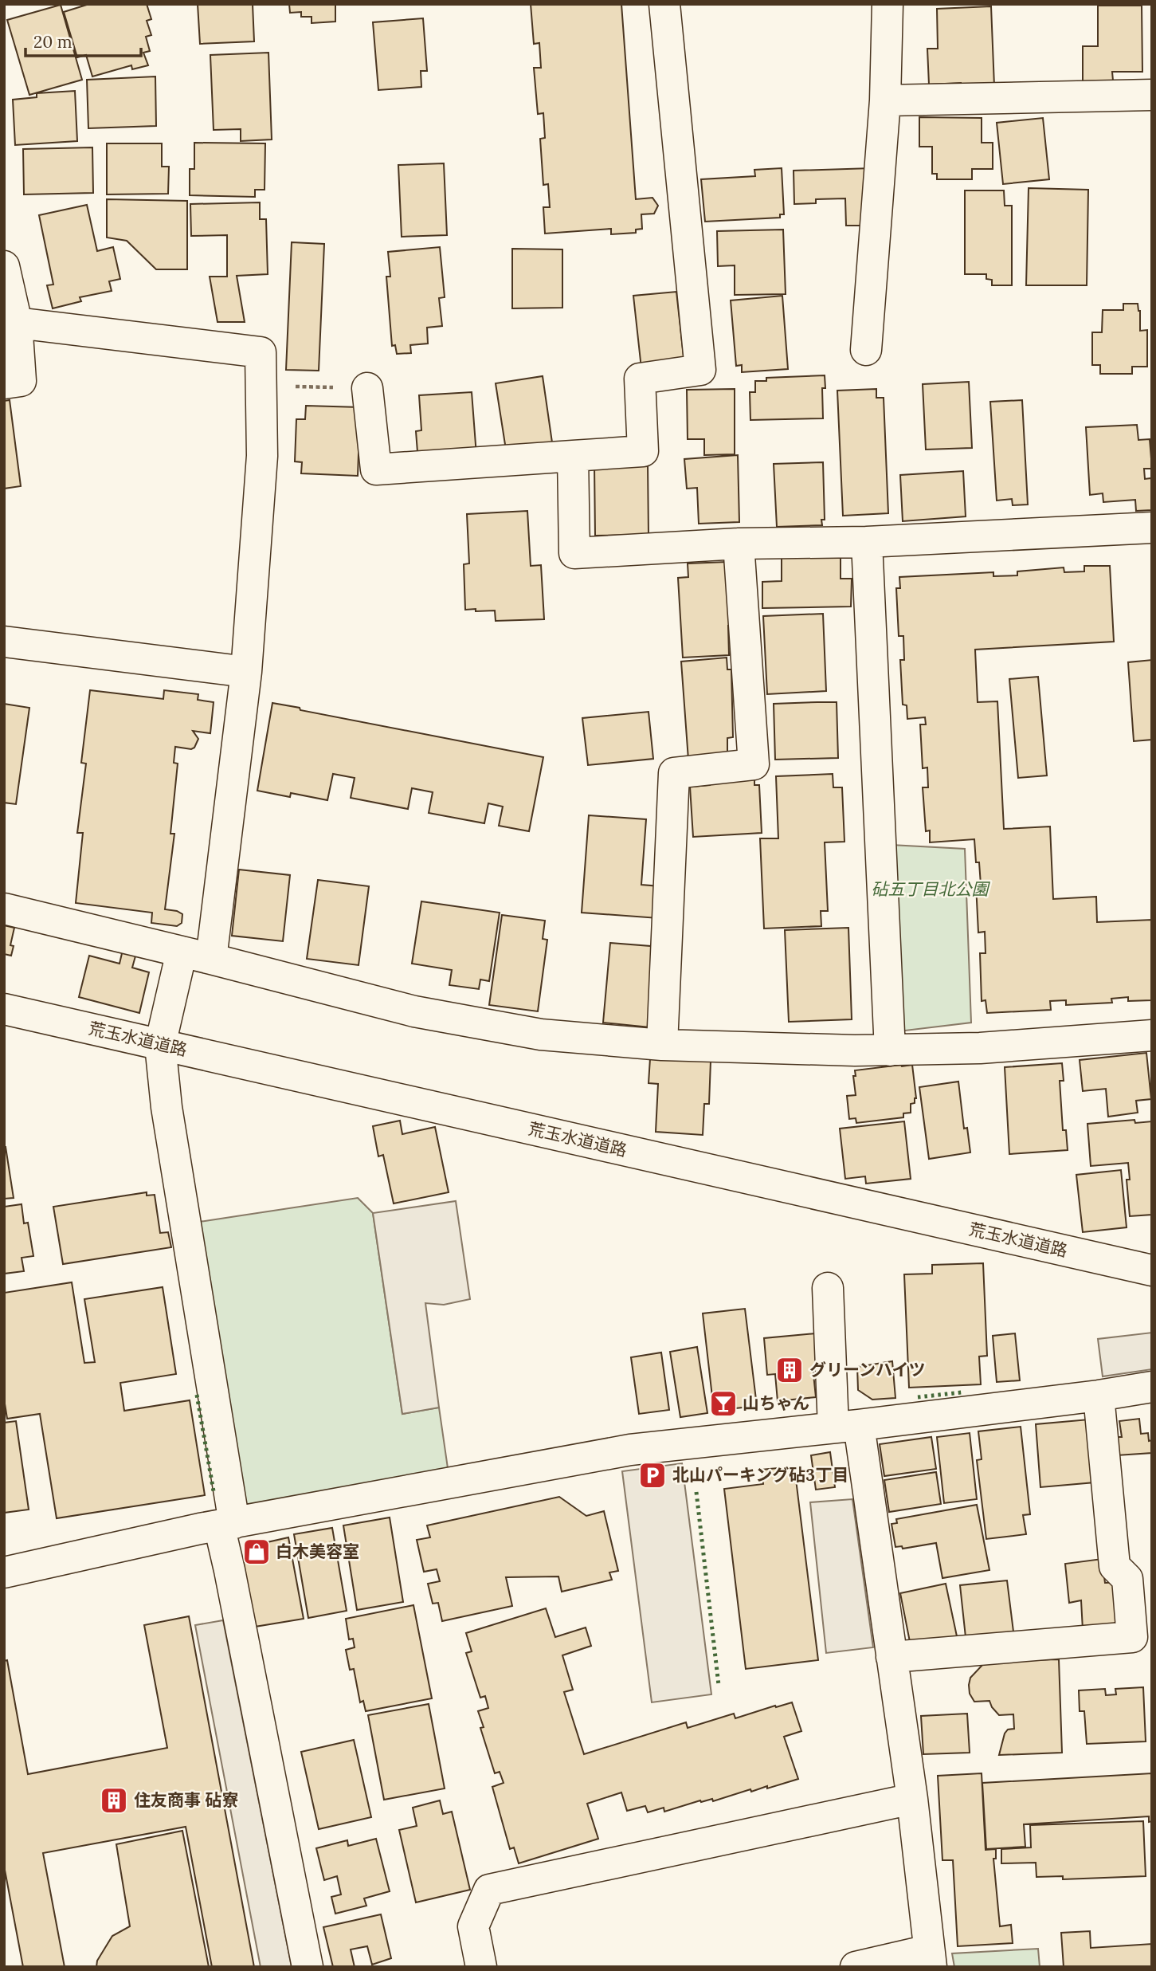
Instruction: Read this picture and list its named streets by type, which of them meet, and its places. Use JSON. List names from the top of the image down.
{
  "streets": {
    "street": ["荒玉水道道路"]
  },
  "parks": ["砧五丁目北公園"],
  "places": {
    "building": ["グリーンハイツ", "住友商事 砧寮"],
    "bar": ["山ちゃん"],
    "parking": ["北山パーキング砧3丁目"],
    "shop": ["白木美容室"]
  },
  "scale_bar": "20 m"
}
